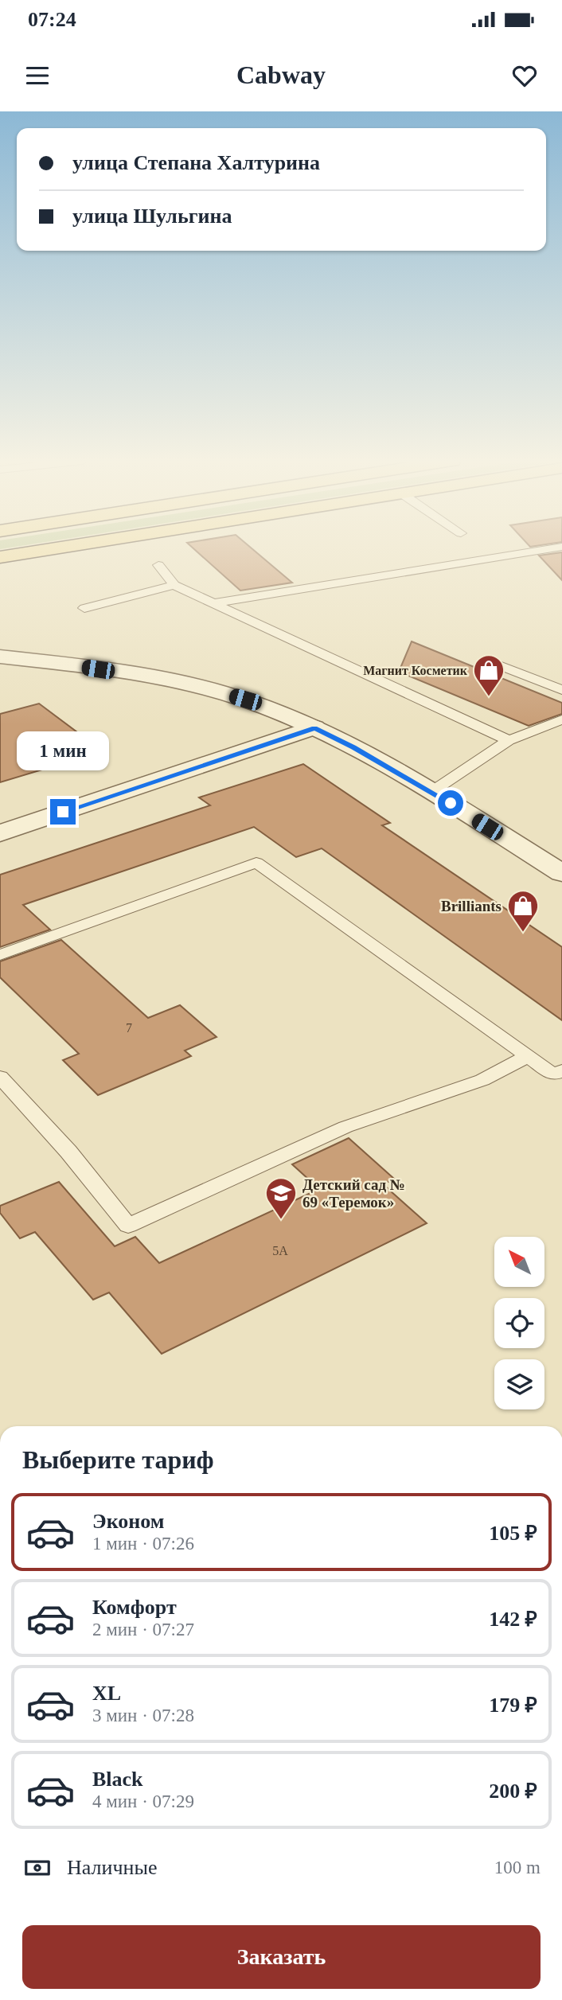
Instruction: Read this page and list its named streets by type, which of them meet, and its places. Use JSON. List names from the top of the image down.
{
  "places": {
    "shop": ["Магнит Косметик", "Brilliants"],
    "school or university": ["Детский сад № 69 «Теремок»"]
  },
  "house_numbers": ["7", "5А"],
  "north": "top left",
  "page": {
    "status": "07:24",
    "header": "Cabway",
    "banner": ["улица Степана Халтурина", "улица Шульгина"],
    "bubble": "1 мин",
    "heading": "Выберите тариф",
    "list": [
      {
        "name": "Эконом",
        "note": "1 мин · 07:26",
        "value": "105 ₽"
      },
      {
        "name": "Комфорт",
        "note": "2 мин · 07:27",
        "value": "142 ₽"
      },
      {
        "name": "XL",
        "note": "3 мин · 07:28",
        "value": "179 ₽"
      },
      {
        "name": "Black",
        "note": "4 мин · 07:29",
        "value": "200 ₽"
      }
    ],
    "pay": ["Наличные", "100 m"],
    "buttons": "Заказать"
  }
}
